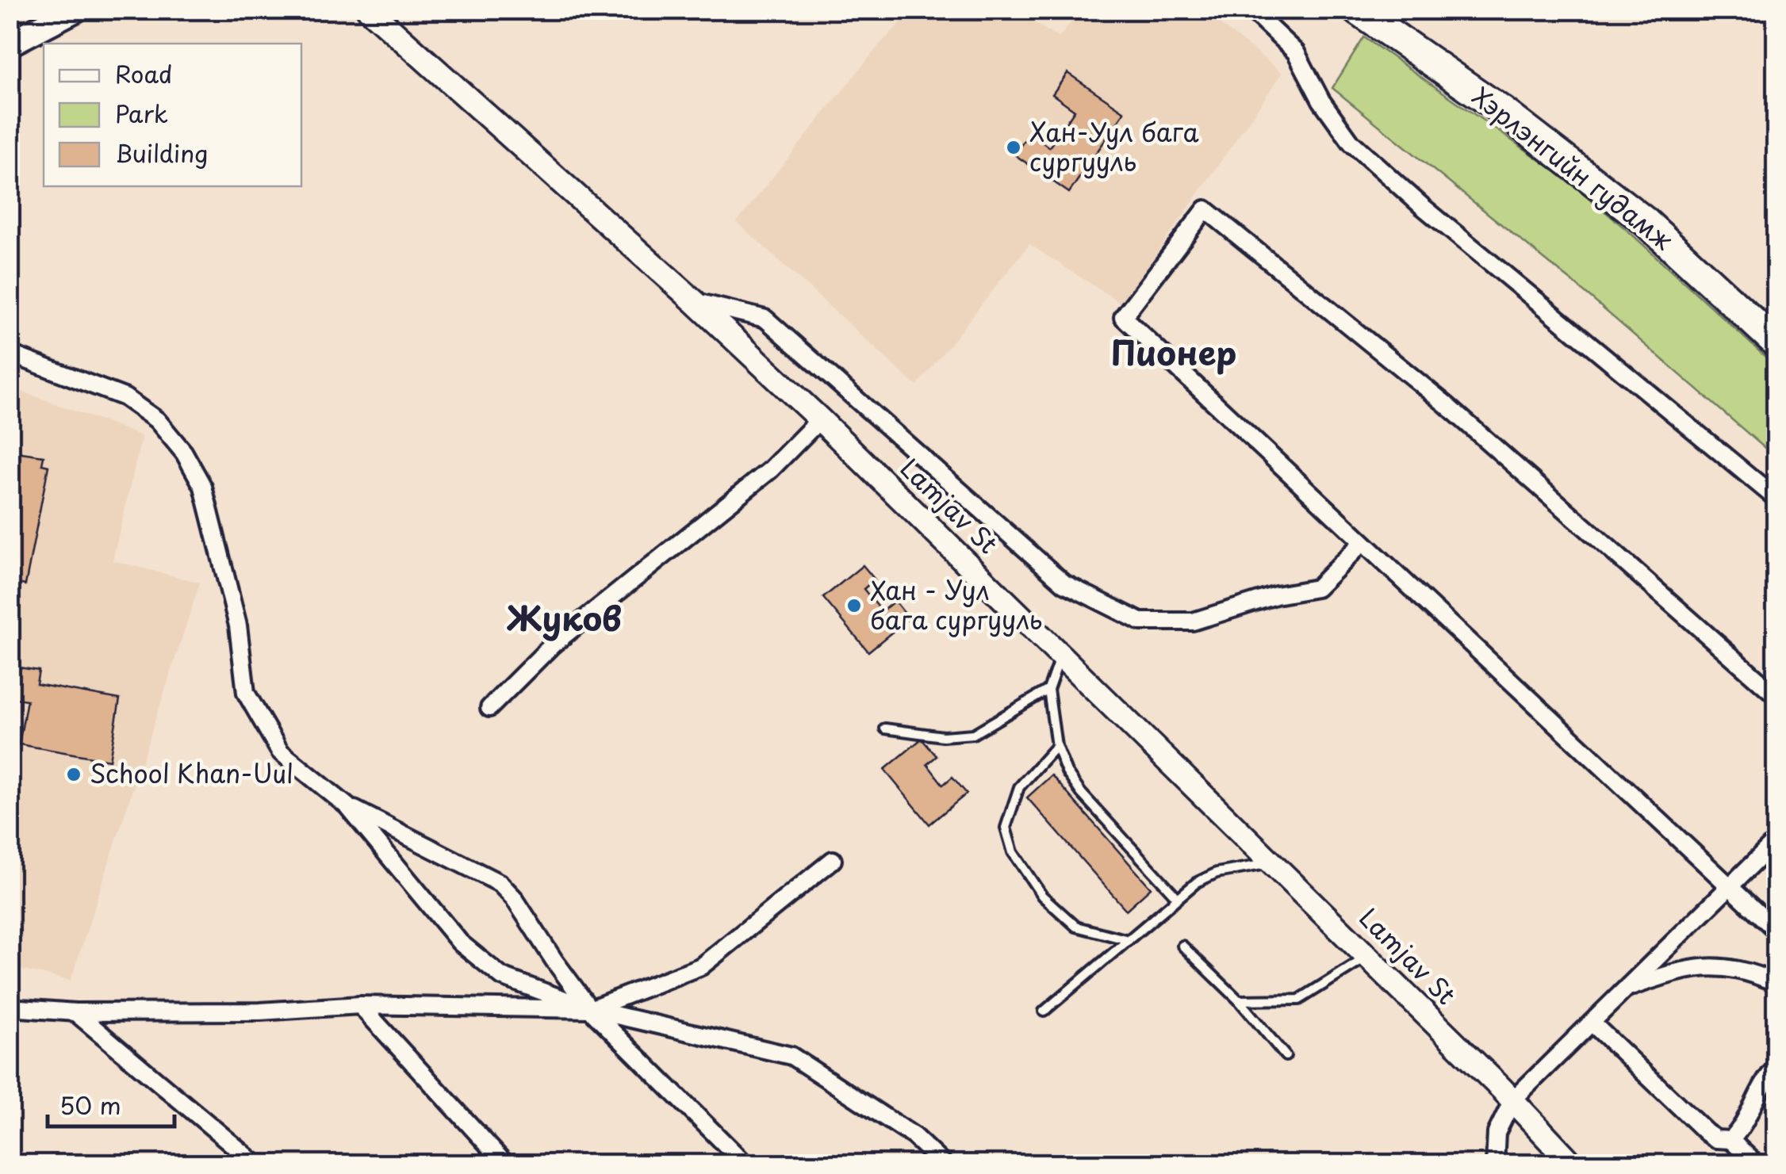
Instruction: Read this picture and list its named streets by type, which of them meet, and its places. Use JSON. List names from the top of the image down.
{
  "streets": {
    "highway": ["Хэрлэнгийн гудамж"],
    "street": ["Lamjav St"]
  },
  "districts": ["Пионер", "Жуков"],
  "places": ["Хан-Уул бага сургууль", "Хан - Уул бага сургууль", "School Khan-Uul"],
  "legend": ["Road", "Park", "Building"],
  "scale_bar": "50 m"
}
